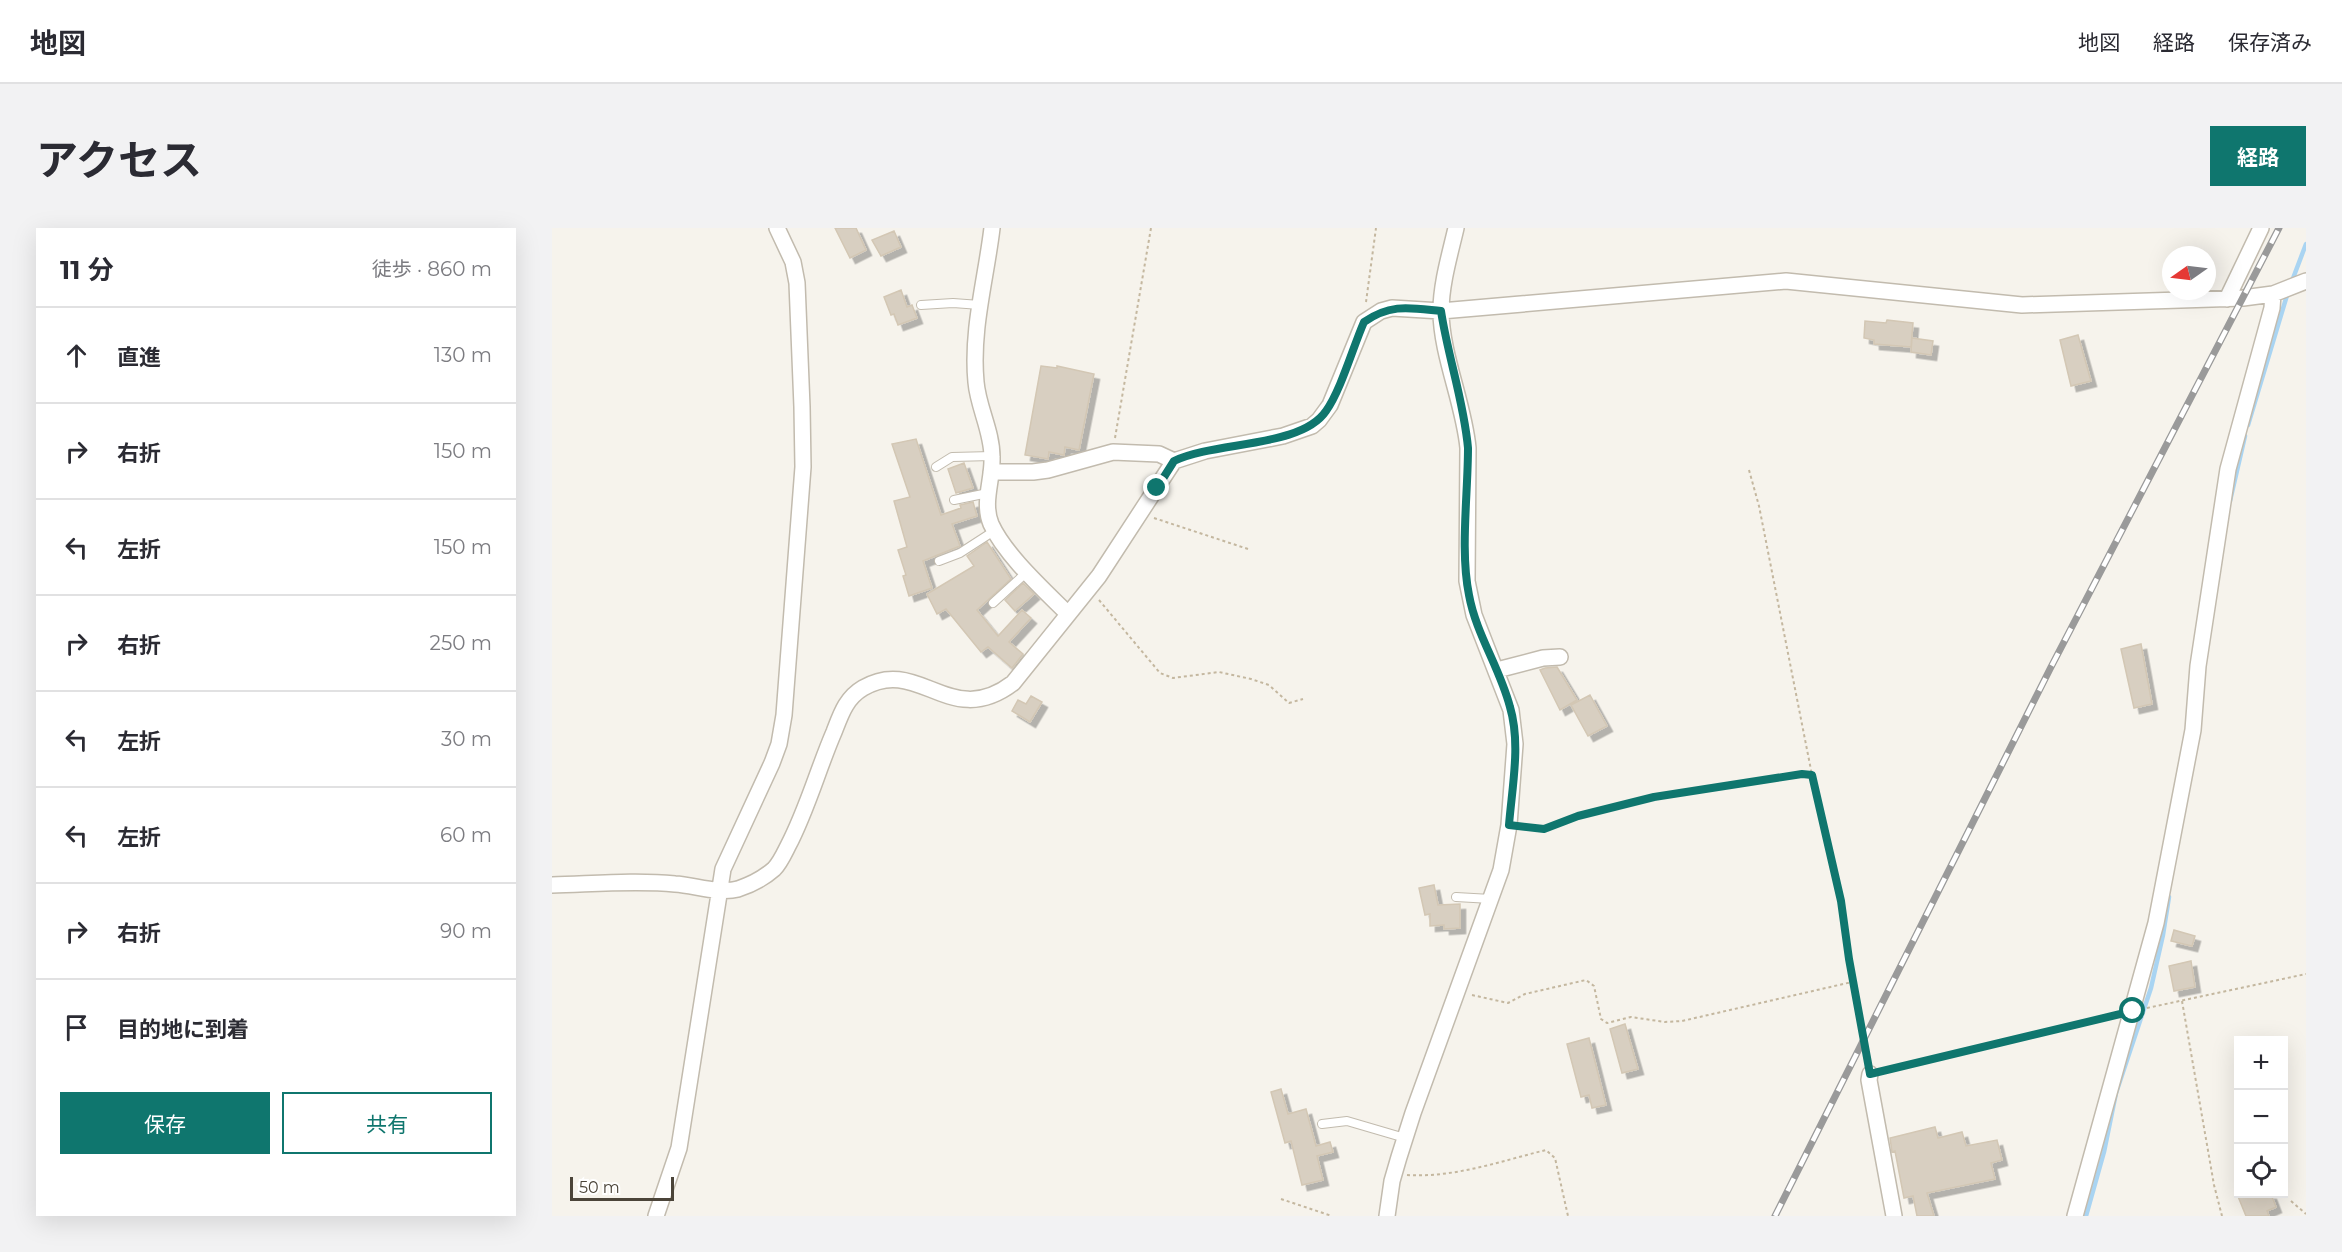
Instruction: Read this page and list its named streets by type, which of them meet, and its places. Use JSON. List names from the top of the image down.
{
  "scale_bar": "50 m",
  "north": "left",
  "page": {
    "header": "地図",
    "nav": ["地図", "経路", "保存済み"],
    "title": "アクセス",
    "buttons": [
      "経路",
      ["保存", "共有"]
    ],
    "heading": ["11 分", "徒歩 · 860 m"],
    "list": [
      ["直進", "130 m"],
      ["右折", "150 m"],
      ["左折", "150 m"],
      ["右折", "250 m"],
      ["左折", "30 m"],
      ["左折", "60 m"],
      ["右折", "90 m"],
      "目的地に到着"
    ],
    "map_buttons": ["+", "−"],
    "scale": "50 m"
  }
}
